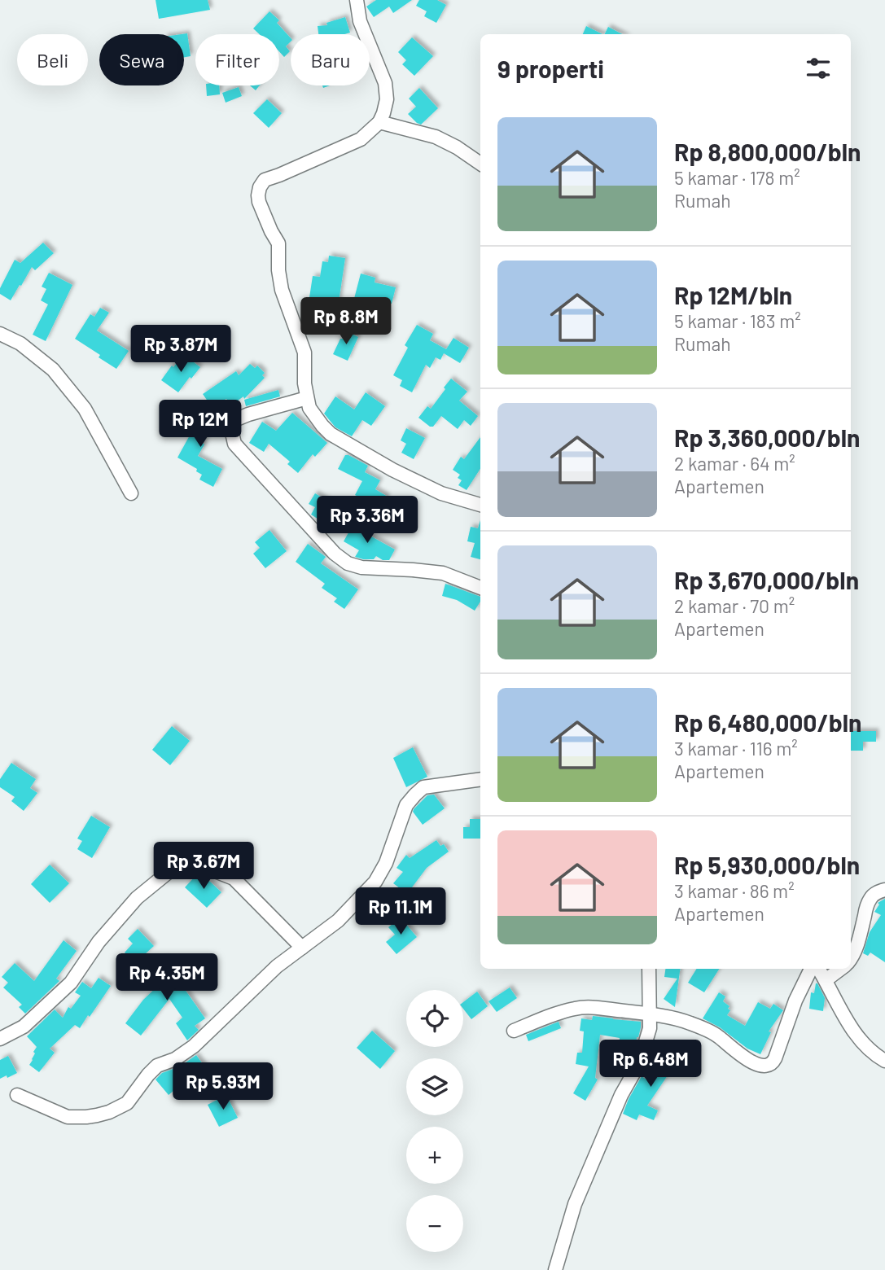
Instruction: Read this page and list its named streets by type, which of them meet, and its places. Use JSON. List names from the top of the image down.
{
  "page": {
    "chip": [
      "Beli",
      "Sewa",
      "Filter",
      "Baru"
    ],
    "heading": "9 properti",
    "list": [
      {
        "name": "Rp 8,800,000/bln",
        "note": "5 kamar · 178 m² · Rumah"
      },
      {
        "name": "Rp 12M/bln",
        "note": "5 kamar · 183 m² · Rumah"
      },
      {
        "name": "Rp 3,360,000/bln",
        "note": "2 kamar · 64 m² · Apartemen"
      },
      {
        "name": "Rp 3,670,000/bln",
        "note": "2 kamar · 70 m² · Apartemen"
      },
      {
        "name": "Rp 6,480,000/bln",
        "note": "3 kamar · 116 m² · Apartemen"
      },
      {
        "name": "Rp 5,930,000/bln",
        "note": "3 kamar · 86 m² · Apartemen"
      }
    ],
    "price": [
      "Rp 8.8M",
      "Rp 3.87M",
      "Rp 12M",
      "Rp 3.36M",
      "Rp 3.67M",
      "Rp 11.1M",
      "Rp 4.35M",
      "Rp 6.48M",
      "Rp 5.93M"
    ],
    "map_buttons": ["+", "−"]
  }
}
